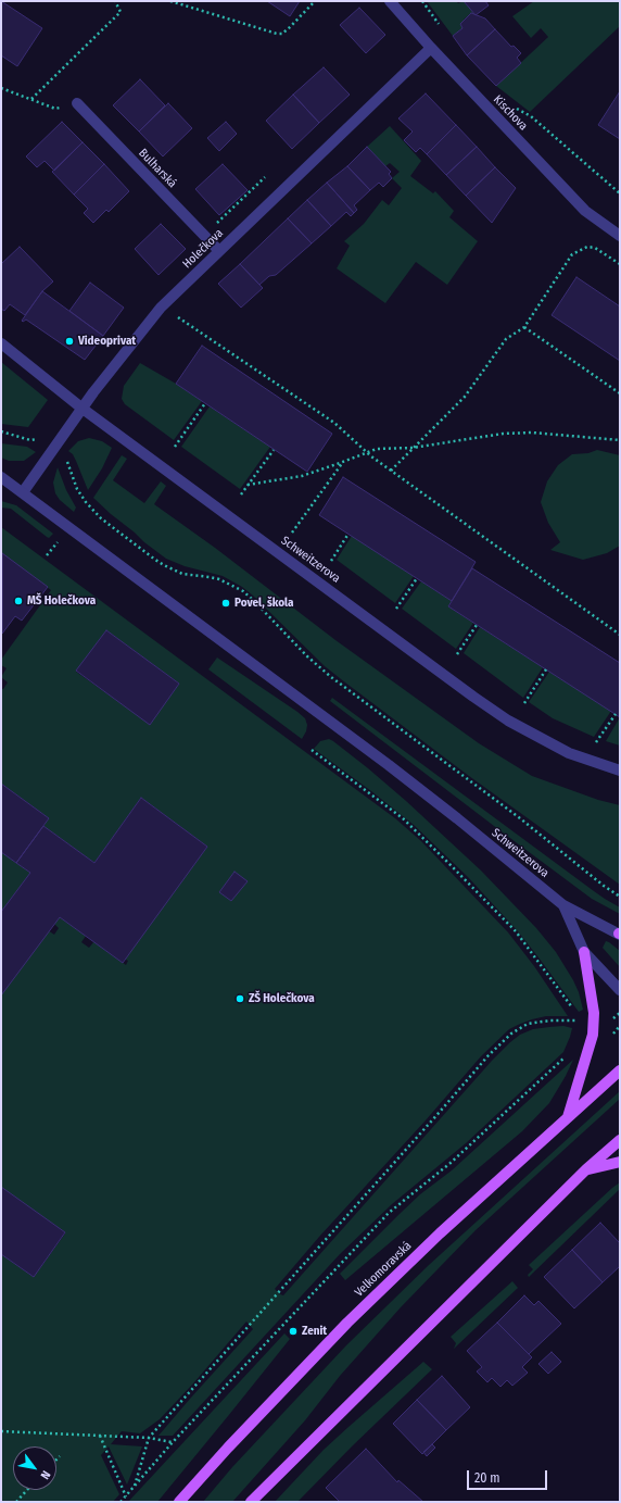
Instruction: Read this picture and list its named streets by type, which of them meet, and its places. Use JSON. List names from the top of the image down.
{
  "streets": {
    "main road": ["Velkomoravská"],
    "street": [
      "Kischova",
      "Bulharská",
      "Holečkova",
      "Schweitzerova"
    ]
  },
  "crossings": [
    ["Kischova", "Holečkova"],
    ["Bulharská", "Holečkova"],
    ["Holečkova", "Schweitzerova"]
  ],
  "places": [
    "Videoprivat",
    "MŠ Holečkova",
    "Povel, škola",
    "ZŠ Holečkova",
    "Zenit"
  ],
  "scale_bar": "20 m",
  "north": "bottom right"
}
